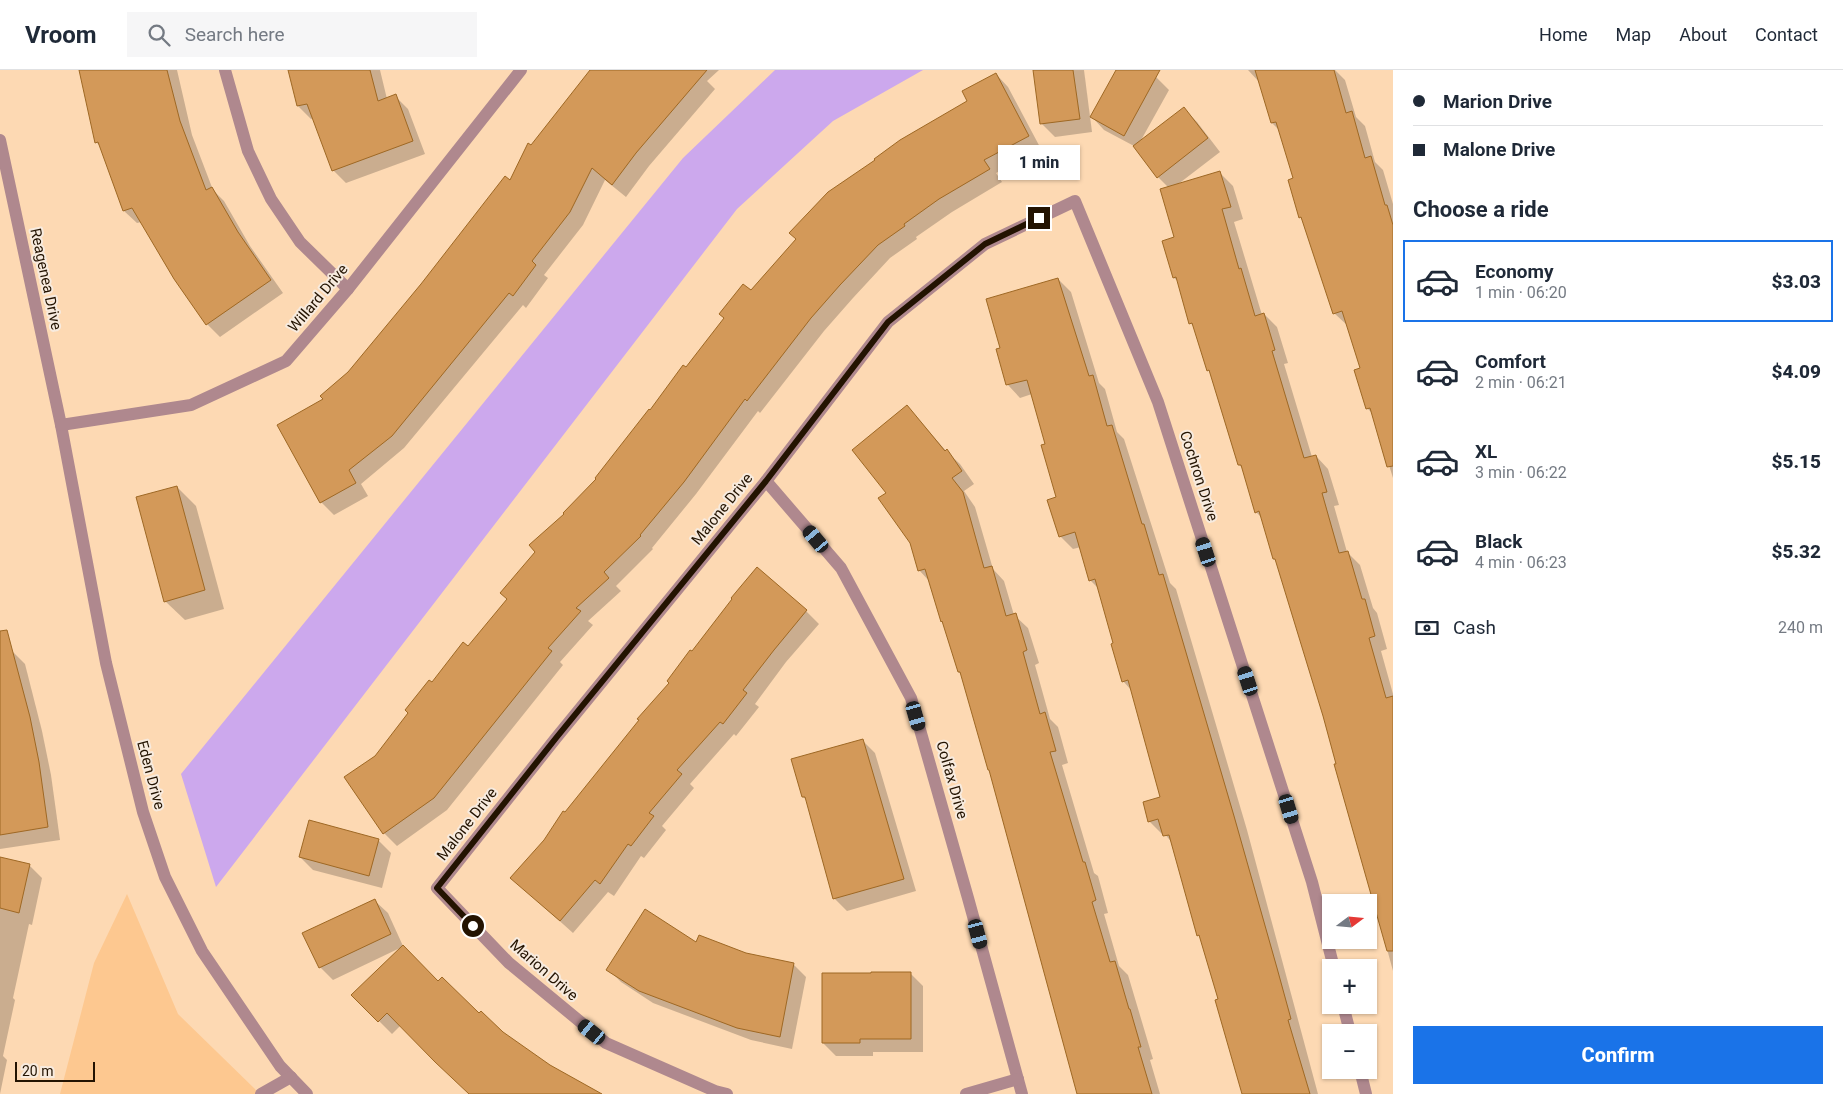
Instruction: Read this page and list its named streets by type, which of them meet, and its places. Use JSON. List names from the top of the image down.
{
  "streets": {
    "street": [
      "Reagenea Drive",
      "Willard Drive",
      "Cochron Drive",
      "Malone Drive",
      "Eden Drive",
      "Colfax Drive",
      "Marion Drive"
    ]
  },
  "crossings": [
    ["Reagenea Drive", "Willard Drive"],
    ["Reagenea Drive", "Eden Drive"],
    ["Willard Drive", "Eden Drive"],
    ["Cochron Drive", "Malone Drive"],
    ["Malone Drive", "Colfax Drive"],
    ["Malone Drive", "Marion Drive"]
  ],
  "scale_bar": "20 m",
  "north": "right",
  "page": {
    "header": "Vroom",
    "search": "Search here",
    "nav": [
      "Home",
      "Map",
      "About",
      "Contact"
    ],
    "banner": ["Marion Drive", "Malone Drive"],
    "bubble": "1 min",
    "heading": "Choose a ride",
    "list": [
      {
        "name": "Economy",
        "note": "1 min · 06:20",
        "value": "$3.03"
      },
      {
        "name": "Comfort",
        "note": "2 min · 06:21",
        "value": "$4.09"
      },
      {
        "name": "XL",
        "note": "3 min · 06:22",
        "value": "$5.15"
      },
      {
        "name": "Black",
        "note": "4 min · 06:23",
        "value": "$5.32"
      }
    ],
    "pay": ["Cash", "240 m"],
    "map_buttons": ["+", "−"],
    "buttons": "Confirm",
    "scale": "20 m"
  }
}
